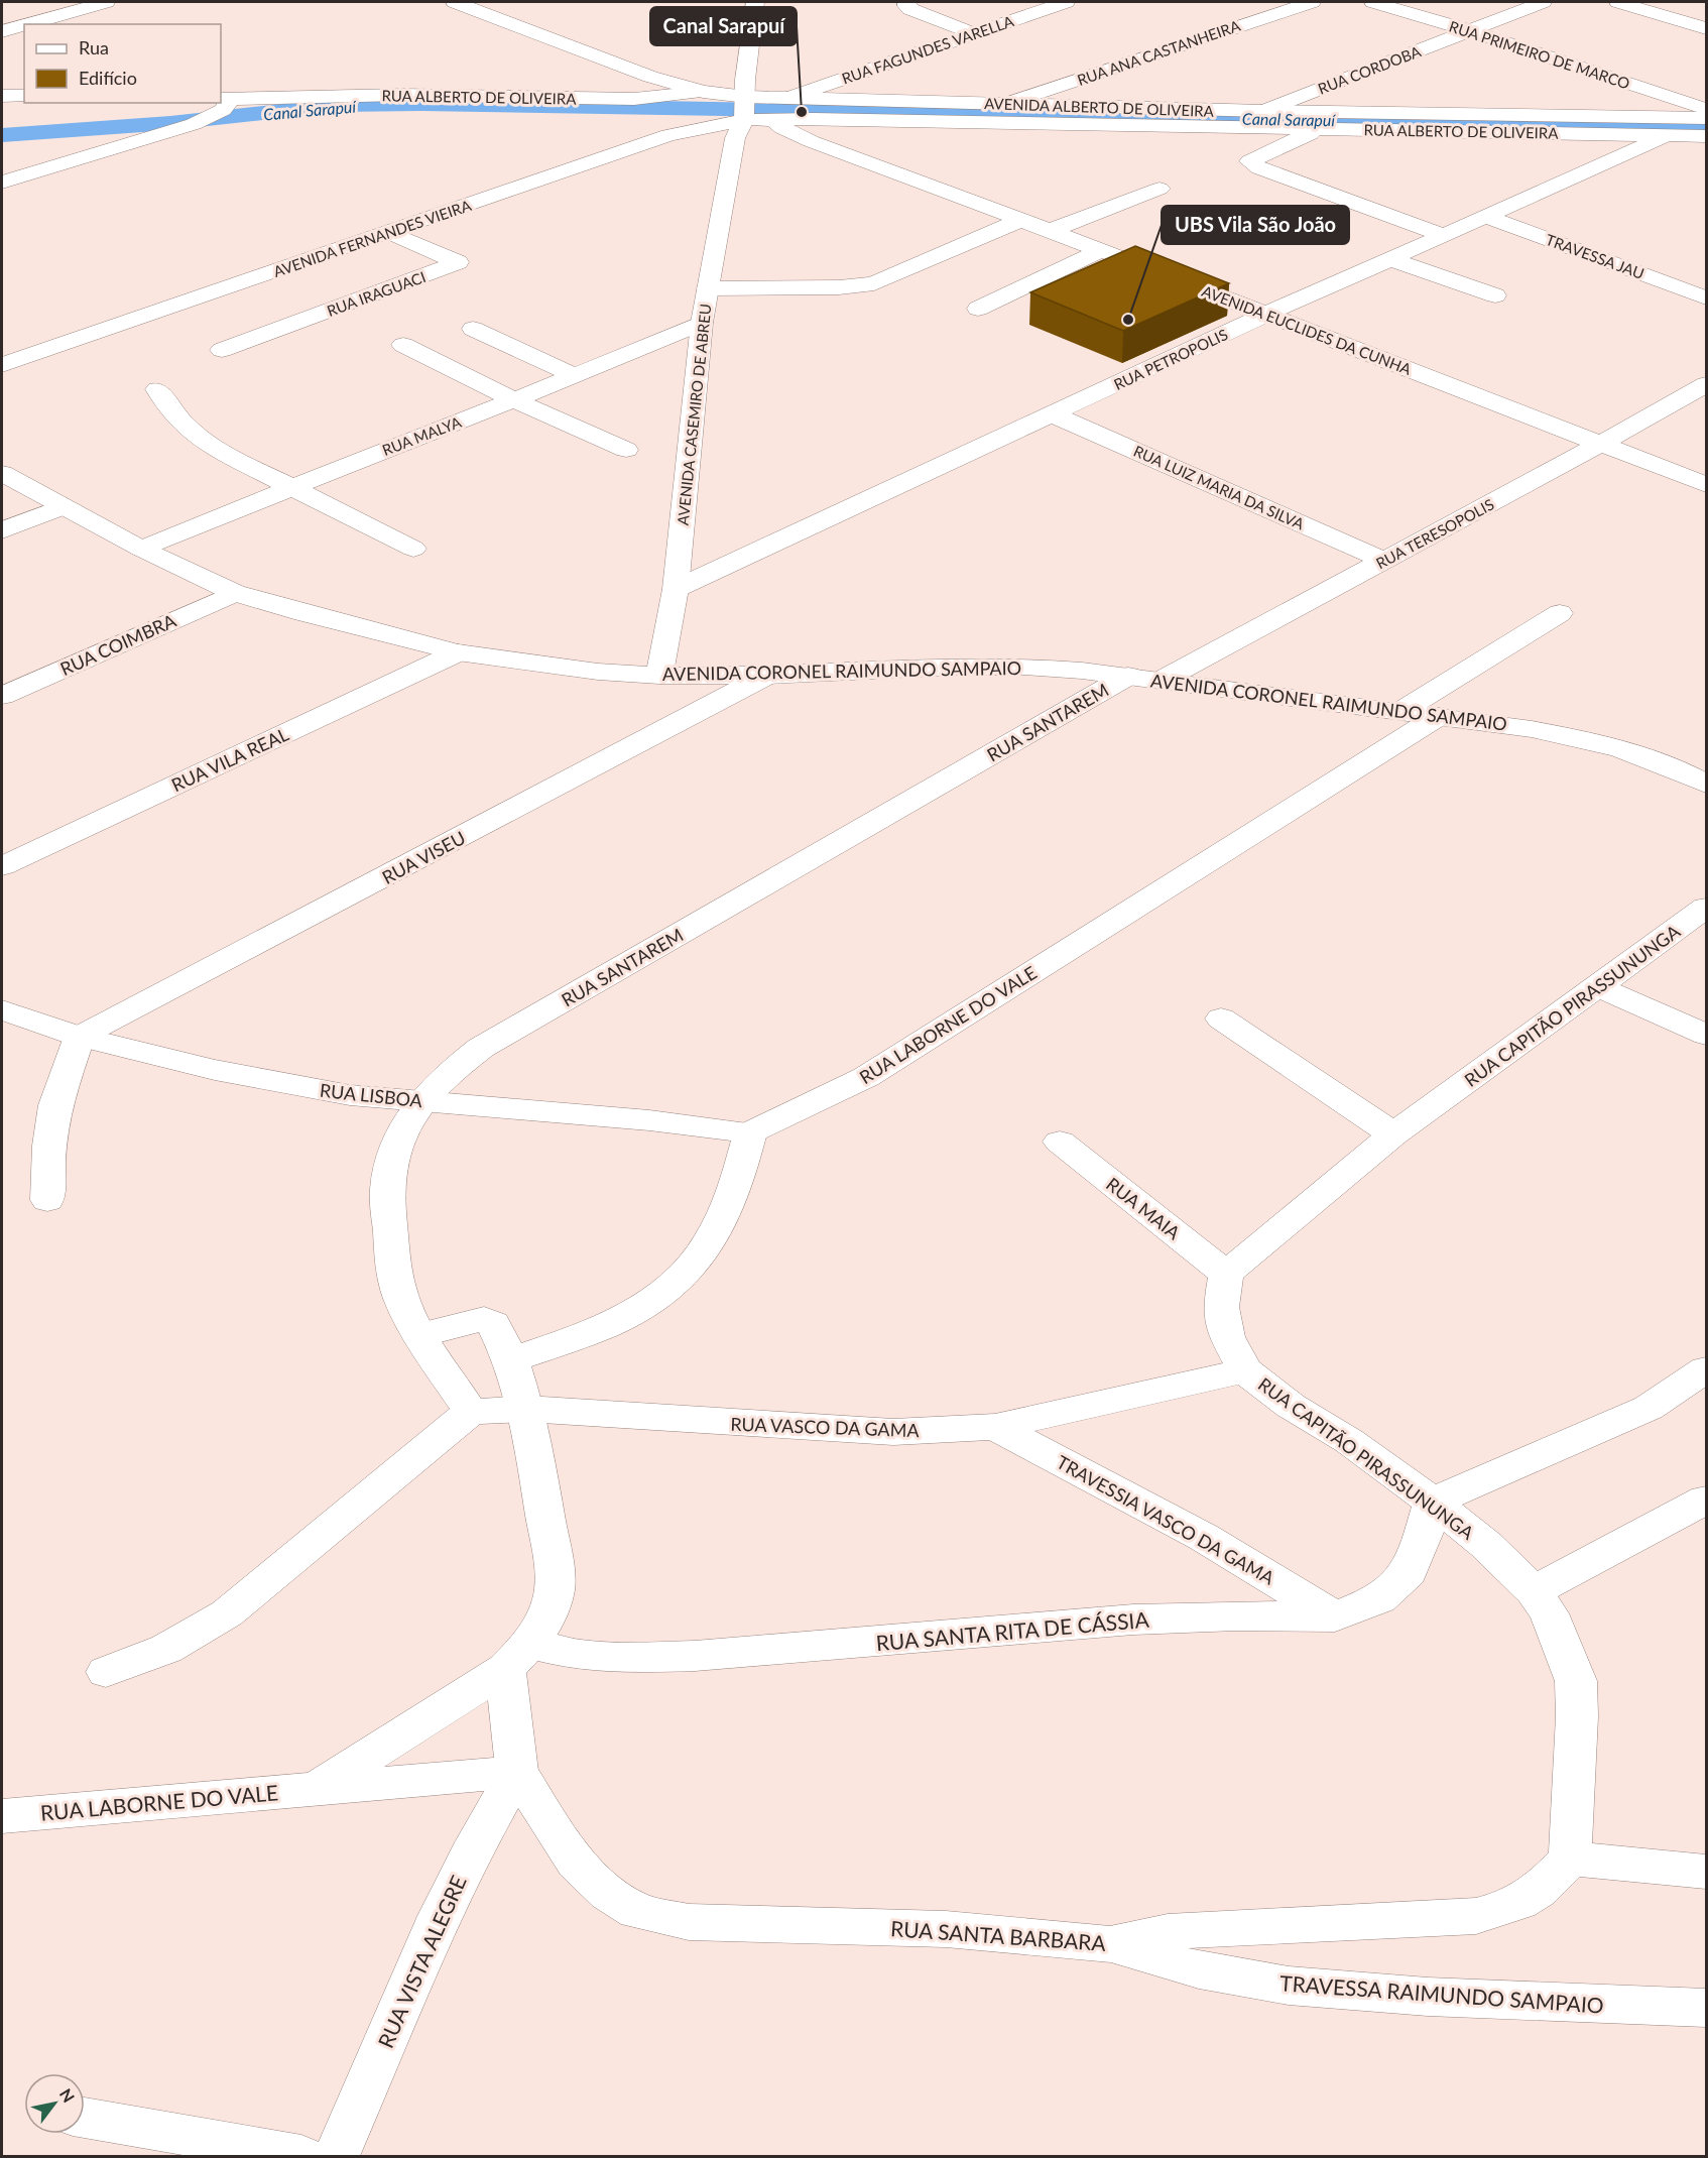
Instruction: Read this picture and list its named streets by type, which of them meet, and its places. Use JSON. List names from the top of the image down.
{
  "streets": {
    "street": [
      "RUA FAGUNDES VARELLA",
      "RUA ANA CASTANHEIRA",
      "RUA PRIMEIRO DE MARCO",
      "RUA CORDOBA",
      "RUA ALBERTO DE OLIVEIRA",
      "AVENIDA ALBERTO DE OLIVEIRA",
      "AVENIDA FERNANDES VIEIRA",
      "TRAVESSA JAU",
      "RUA IRAGUACI",
      "AVENIDA EUCLIDES DA CUNHA",
      "RUA PETROPOLIS",
      "AVENIDA CASEMIRO DE ABREU",
      "RUA MALYA",
      "RUA LUIZ MARIA DA SILVA",
      "RUA TERESOPOLIS",
      "RUA COIMBRA",
      "AVENIDA CORONEL RAIMUNDO SAMPAIO",
      "RUA SANTAREM",
      "RUA VILA REAL",
      "RUA VISEU",
      "RUA CAPITÃO PIRASSUNUNGA",
      "RUA LABORNE DO VALE",
      "RUA LISBOA",
      "RUA MAIA",
      "RUA VASCO DA GAMA",
      "TRAVESSIA VASCO DA GAMA",
      "RUA SANTA RITA DE CÁSSIA",
      "RUA SANTA BARBARA",
      "RUA VISTA ALEGRE",
      "TRAVESSA RAIMUNDO SAMPAIO"
    ]
  },
  "crossings": [
    ["RUA FAGUNDES VARELLA", "AVENIDA ALBERTO DE OLIVEIRA"],
    ["RUA ANA CASTANHEIRA", "AVENIDA ALBERTO DE OLIVEIRA"],
    ["RUA PRIMEIRO DE MARCO", "RUA CORDOBA"],
    ["RUA CORDOBA", "AVENIDA ALBERTO DE OLIVEIRA"],
    ["RUA ALBERTO DE OLIVEIRA", "AVENIDA ALBERTO DE OLIVEIRA"],
    ["RUA ALBERTO DE OLIVEIRA", "AVENIDA FERNANDES VIEIRA"],
    ["RUA ALBERTO DE OLIVEIRA", "AVENIDA EUCLIDES DA CUNHA"],
    ["RUA ALBERTO DE OLIVEIRA", "RUA PETROPOLIS"],
    ["RUA ALBERTO DE OLIVEIRA", "AVENIDA CASEMIRO DE ABREU"],
    ["AVENIDA ALBERTO DE OLIVEIRA", "AVENIDA FERNANDES VIEIRA"],
    ["AVENIDA ALBERTO DE OLIVEIRA", "AVENIDA CASEMIRO DE ABREU"],
    ["AVENIDA FERNANDES VIEIRA", "RUA IRAGUACI"],
    ["AVENIDA FERNANDES VIEIRA", "AVENIDA CASEMIRO DE ABREU"],
    ["TRAVESSA JAU", "RUA PETROPOLIS"],
    ["AVENIDA EUCLIDES DA CUNHA", "RUA PETROPOLIS"],
    ["AVENIDA EUCLIDES DA CUNHA", "RUA TERESOPOLIS"],
    ["RUA PETROPOLIS", "AVENIDA CASEMIRO DE ABREU"],
    ["RUA PETROPOLIS", "RUA LUIZ MARIA DA SILVA"],
    ["AVENIDA CASEMIRO DE ABREU", "RUA MALYA"],
    ["AVENIDA CASEMIRO DE ABREU", "AVENIDA CORONEL RAIMUNDO SAMPAIO"],
    ["RUA MALYA", "AVENIDA CORONEL RAIMUNDO SAMPAIO"],
    ["RUA LUIZ MARIA DA SILVA", "RUA TERESOPOLIS"],
    ["RUA TERESOPOLIS", "AVENIDA CORONEL RAIMUNDO SAMPAIO"],
    ["RUA COIMBRA", "AVENIDA CORONEL RAIMUNDO SAMPAIO"],
    ["AVENIDA CORONEL RAIMUNDO SAMPAIO", "RUA SANTAREM"],
    ["AVENIDA CORONEL RAIMUNDO SAMPAIO", "RUA VILA REAL"],
    ["AVENIDA CORONEL RAIMUNDO SAMPAIO", "RUA VISEU"],
    ["AVENIDA CORONEL RAIMUNDO SAMPAIO", "RUA LABORNE DO VALE"],
    ["RUA SANTAREM", "RUA LABORNE DO VALE"],
    ["RUA SANTAREM", "RUA LISBOA"],
    ["RUA SANTAREM", "RUA VASCO DA GAMA"],
    ["RUA VISEU", "RUA LISBOA"],
    ["RUA CAPITÃO PIRASSUNUNGA", "RUA MAIA"],
    ["RUA CAPITÃO PIRASSUNUNGA", "RUA VASCO DA GAMA"],
    ["RUA CAPITÃO PIRASSUNUNGA", "RUA SANTA RITA DE CÁSSIA"],
    ["RUA CAPITÃO PIRASSUNUNGA", "RUA SANTA BARBARA"],
    ["RUA LABORNE DO VALE", "RUA LISBOA"],
    ["RUA LABORNE DO VALE", "RUA VASCO DA GAMA"],
    ["RUA LABORNE DO VALE", "RUA SANTA RITA DE CÁSSIA"],
    ["RUA LABORNE DO VALE", "RUA SANTA BARBARA"],
    ["RUA LABORNE DO VALE", "RUA VISTA ALEGRE"],
    ["RUA VASCO DA GAMA", "TRAVESSIA VASCO DA GAMA"],
    ["TRAVESSIA VASCO DA GAMA", "RUA SANTA RITA DE CÁSSIA"],
    ["RUA SANTA BARBARA", "RUA VISTA ALEGRE"],
    ["RUA SANTA BARBARA", "TRAVESSA RAIMUNDO SAMPAIO"]
  ],
  "water": ["Canal Sarapuí"],
  "places": ["Canal Sarapuí", "UBS Vila São João"],
  "legend": ["Rua", "Edifício"],
  "north": "top right"
}
